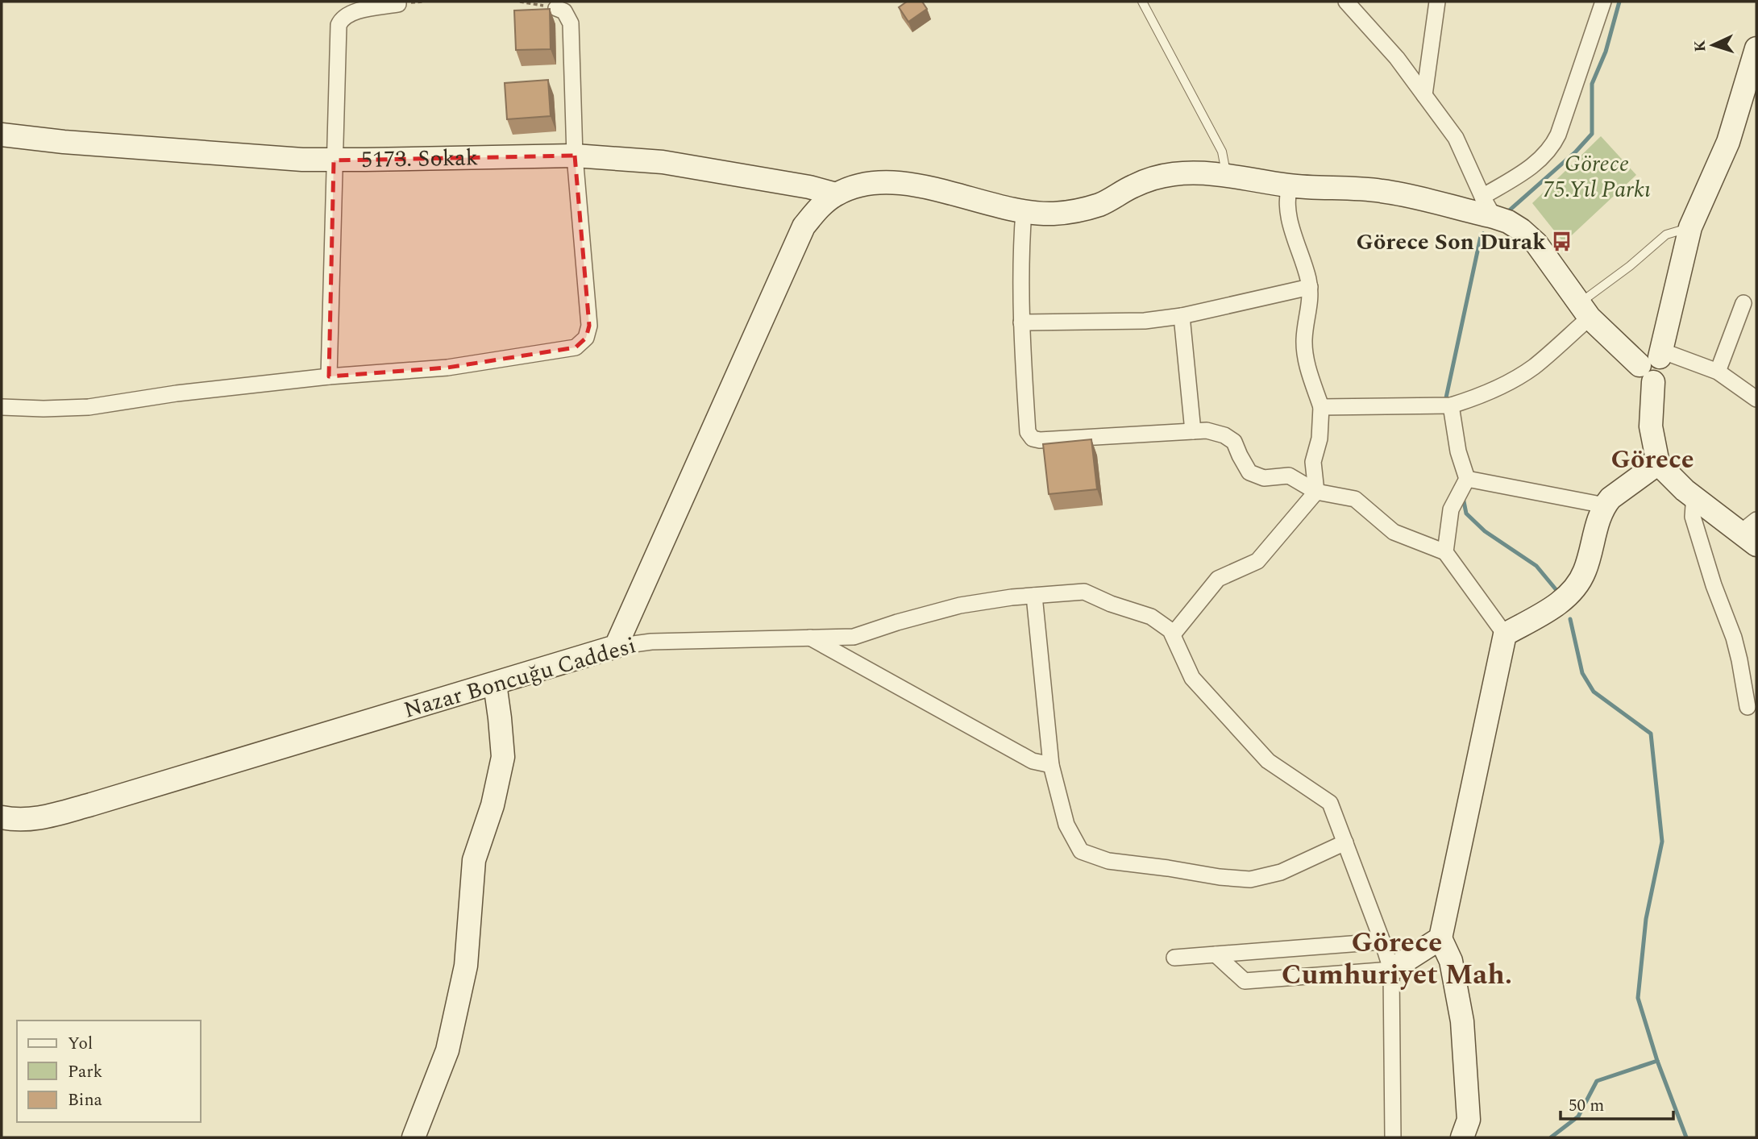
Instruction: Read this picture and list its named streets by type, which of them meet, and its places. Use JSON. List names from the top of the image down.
{
  "streets": {
    "street": ["5173. Sokak", "Nazar Boncuğu Caddesi"]
  },
  "districts": ["Görece", "Görece Cumhuriyet Mah."],
  "parks": ["Görece 75.Yıl Parkı"],
  "places": {
    "bus stop": ["Görece Son Durak"]
  },
  "legend": ["Yol", "Park", "Bina"],
  "scale_bar": "50 m",
  "north": "left"
}
